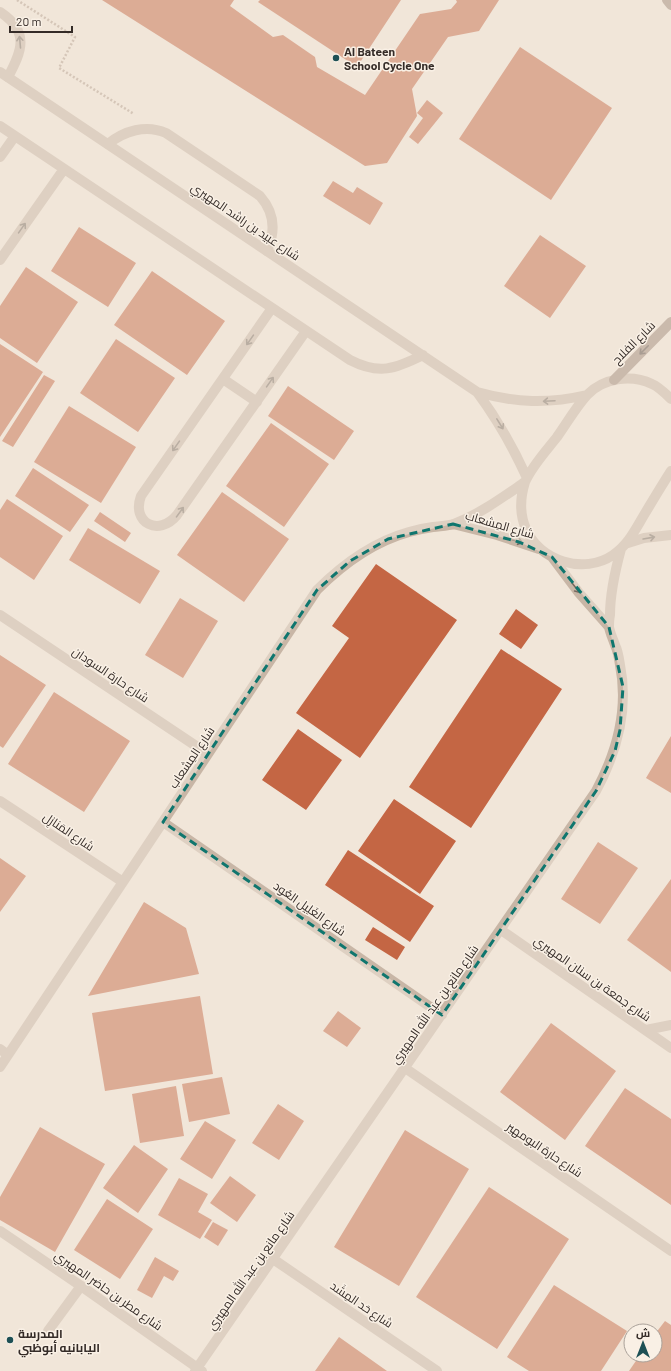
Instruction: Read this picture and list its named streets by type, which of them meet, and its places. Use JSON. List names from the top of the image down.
{
  "streets": {
    "main road": ["شارع الفلاح"],
    "street": [
      "شارع عبيد بن راشد المهيري",
      "شارع المِشعاب",
      "شارع حارة السودان",
      "شارع المَنازِل",
      "شارع الغَلِيل العُود",
      "شارع جمعة بن سنان المهيري",
      "شارع مانع بن عبد الله المهيري",
      "شارع حارة البومهير",
      "شارع مطر بن حاضر المهيري",
      "شارع حَد المِشَد"
    ]
  },
  "crossings": [
    ["شارع عبيد بن راشد المهيري", "شارع المِشعاب"],
    ["شارع المِشعاب", "شارع حارة السودان"],
    ["شارع المِشعاب", "شارع المَنازِل"],
    ["شارع المِشعاب", "شارع الغَلِيل العُود"],
    ["شارع الغَلِيل العُود", "شارع مانع بن عبد الله المهيري"],
    ["شارع جمعة بن سنان المهيري", "شارع مانع بن عبد الله المهيري"],
    ["شارع مانع بن عبد الله المهيري", "شارع حارة البومهير"],
    ["شارع مانع بن عبد الله المهيري", "شارع مطر بن حاضر المهيري"],
    ["شارع مانع بن عبد الله المهيري", "شارع حَد المِشَد"]
  ],
  "one_way": ["شارع الفلاح"],
  "places": ["Al Bateen School Cycle One", "المدرسة اليابانيه أبوظبي"],
  "scale_bar": "20 m",
  "north": "top"
}
